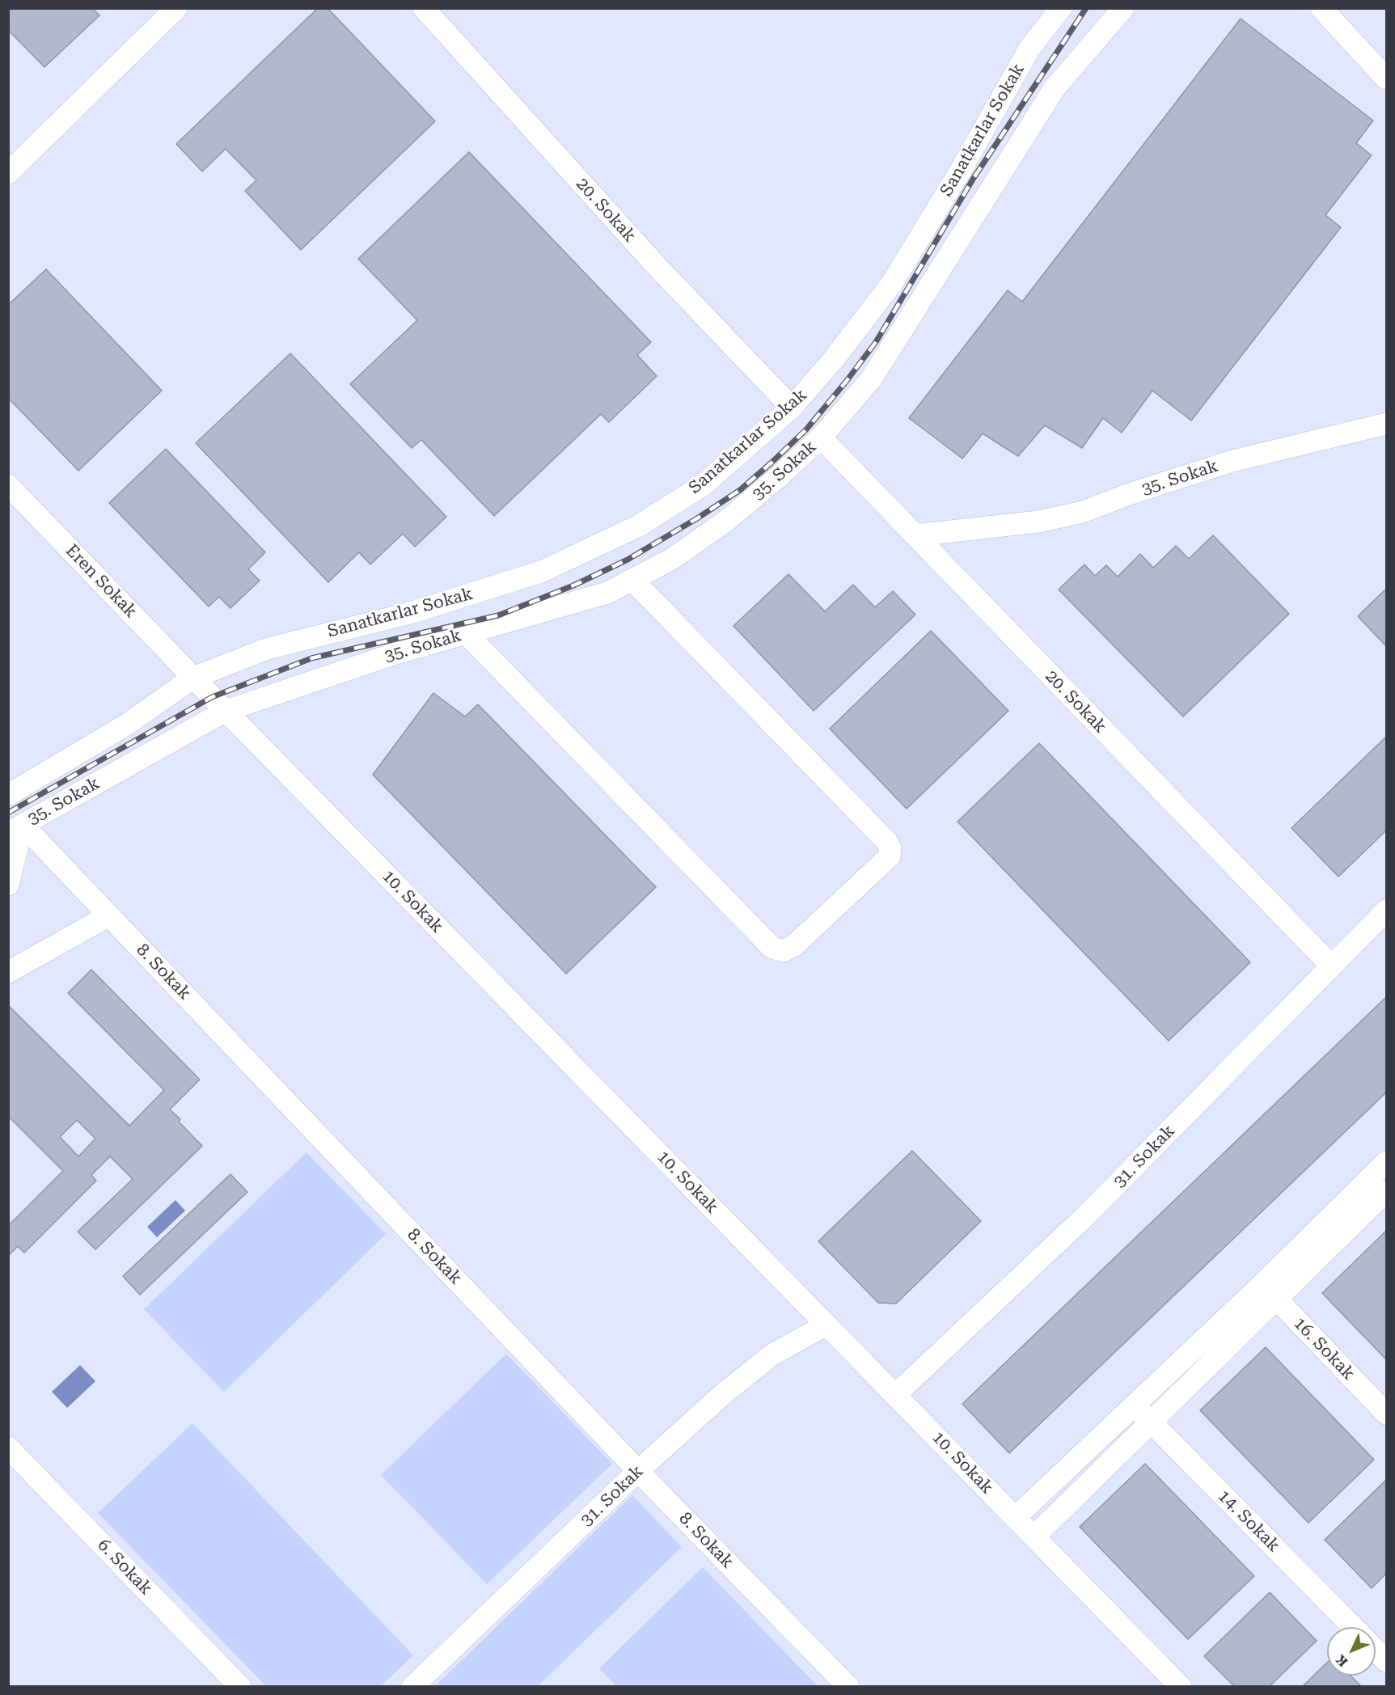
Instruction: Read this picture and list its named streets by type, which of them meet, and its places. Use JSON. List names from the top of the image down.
{
  "streets": {
    "street": [
      "Sanatkarlar Sokak",
      "20. Sokak",
      "35. Sokak",
      "Eren Sokak",
      "10. Sokak",
      "8. Sokak",
      "31. Sokak",
      "16. Sokak",
      "14. Sokak",
      "6. Sokak"
    ]
  },
  "crossings": [
    ["Sanatkarlar Sokak", "20. Sokak"],
    ["Sanatkarlar Sokak", "Eren Sokak"],
    ["Sanatkarlar Sokak", "10. Sokak"],
    ["20. Sokak", "35. Sokak"],
    ["20. Sokak", "31. Sokak"],
    ["35. Sokak", "10. Sokak"],
    ["35. Sokak", "8. Sokak"],
    ["Eren Sokak", "10. Sokak"],
    ["10. Sokak", "31. Sokak"],
    ["8. Sokak", "31. Sokak"]
  ],
  "north": "bottom left"
}
